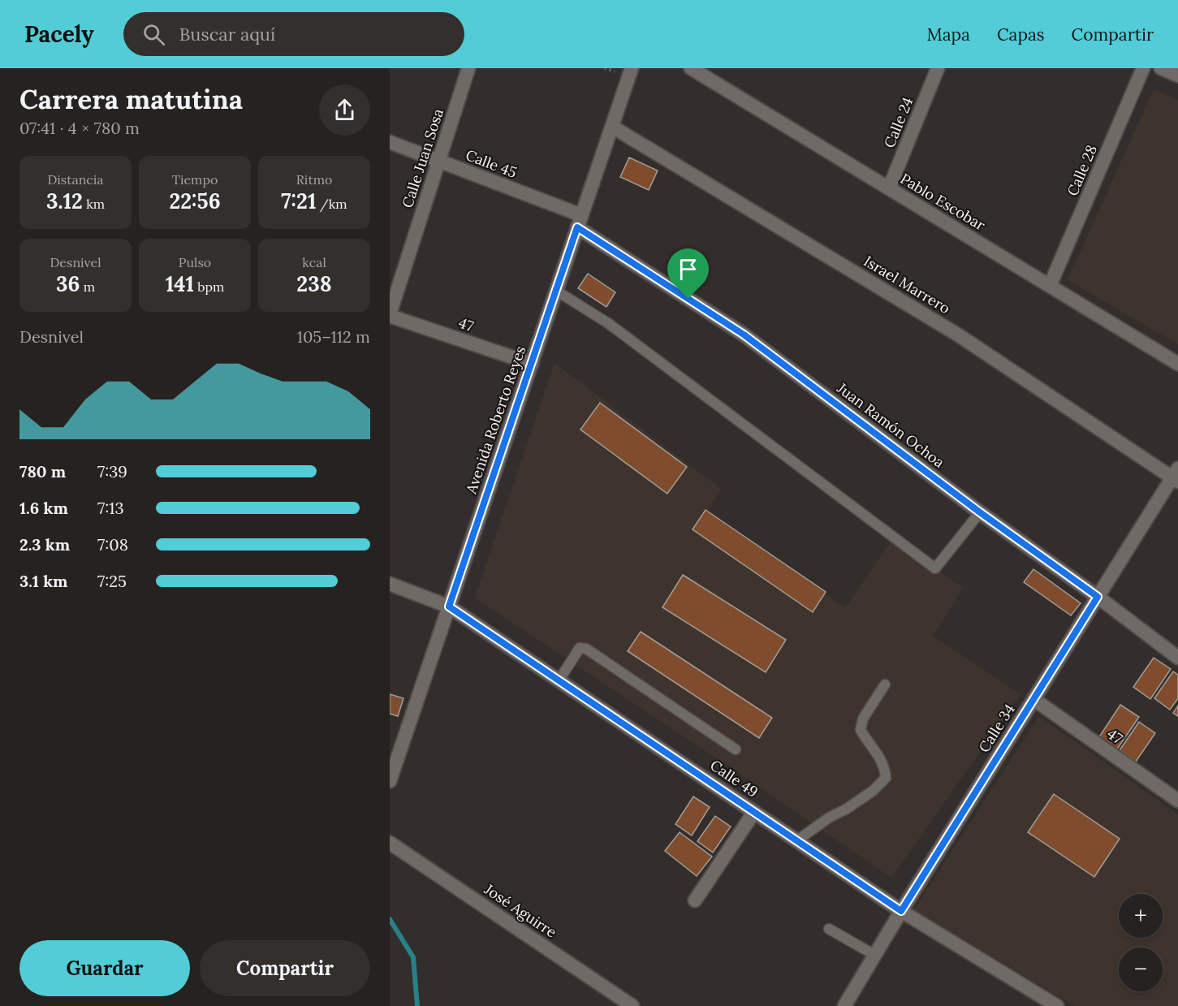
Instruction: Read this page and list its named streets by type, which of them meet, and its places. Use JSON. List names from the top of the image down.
{
  "streets": {
    "street": [
      "Calle 24",
      "Calle Juan Sosa",
      "Calle 45",
      "Calle 28",
      "Pablo Escobar",
      "Israel Marrero",
      "47",
      "Avenida Roberto Reyes",
      "Juan Ramón Ochoa",
      "Calle 34",
      "Calle 49",
      "José Aguirre"
    ]
  },
  "crossings": [
    ["Calle 24", "Pablo Escobar"],
    ["Calle Juan Sosa", "Calle 45"],
    ["Calle Juan Sosa", "47"],
    ["Calle 45", "Avenida Roberto Reyes"],
    ["Calle 45", "Juan Ramón Ochoa"],
    ["Calle 28", "Pablo Escobar"],
    ["Israel Marrero", "Avenida Roberto Reyes"],
    ["Israel Marrero", "Calle 34"],
    ["47", "Avenida Roberto Reyes"],
    ["47", "Calle 34"],
    ["Avenida Roberto Reyes", "Juan Ramón Ochoa"],
    ["Avenida Roberto Reyes", "Calle 49"],
    ["Juan Ramón Ochoa", "Calle 34"],
    ["Calle 34", "Calle 49"]
  ],
  "page": {
    "header": "Pacely",
    "search": "Buscar aquí",
    "nav": ["Mapa", "Capas", "Compartir"],
    "heading": ["Carrera matutina", "07:41 · 4 × 780 m"],
    "stats": [
      ["Distancia", "3.12 km"],
      ["Tiempo", "22:56"],
      ["Ritmo", "7:21 /km"],
      ["Desnivel", "36 m"],
      ["Pulso", "141 bpm"],
      ["kcal", "238"]
    ],
    "chart": ["Desnivel", "105–112 m"],
    "list": [
      {
        "name": "780 m",
        "note": "7:39"
      },
      {
        "name": "1.6 km",
        "note": "7:13"
      },
      {
        "name": "2.3 km",
        "note": "7:08"
      },
      {
        "name": "3.1 km",
        "note": "7:25"
      }
    ],
    "map_buttons": ["+", "−"],
    "buttons": ["Guardar", "Compartir"]
  }
}
